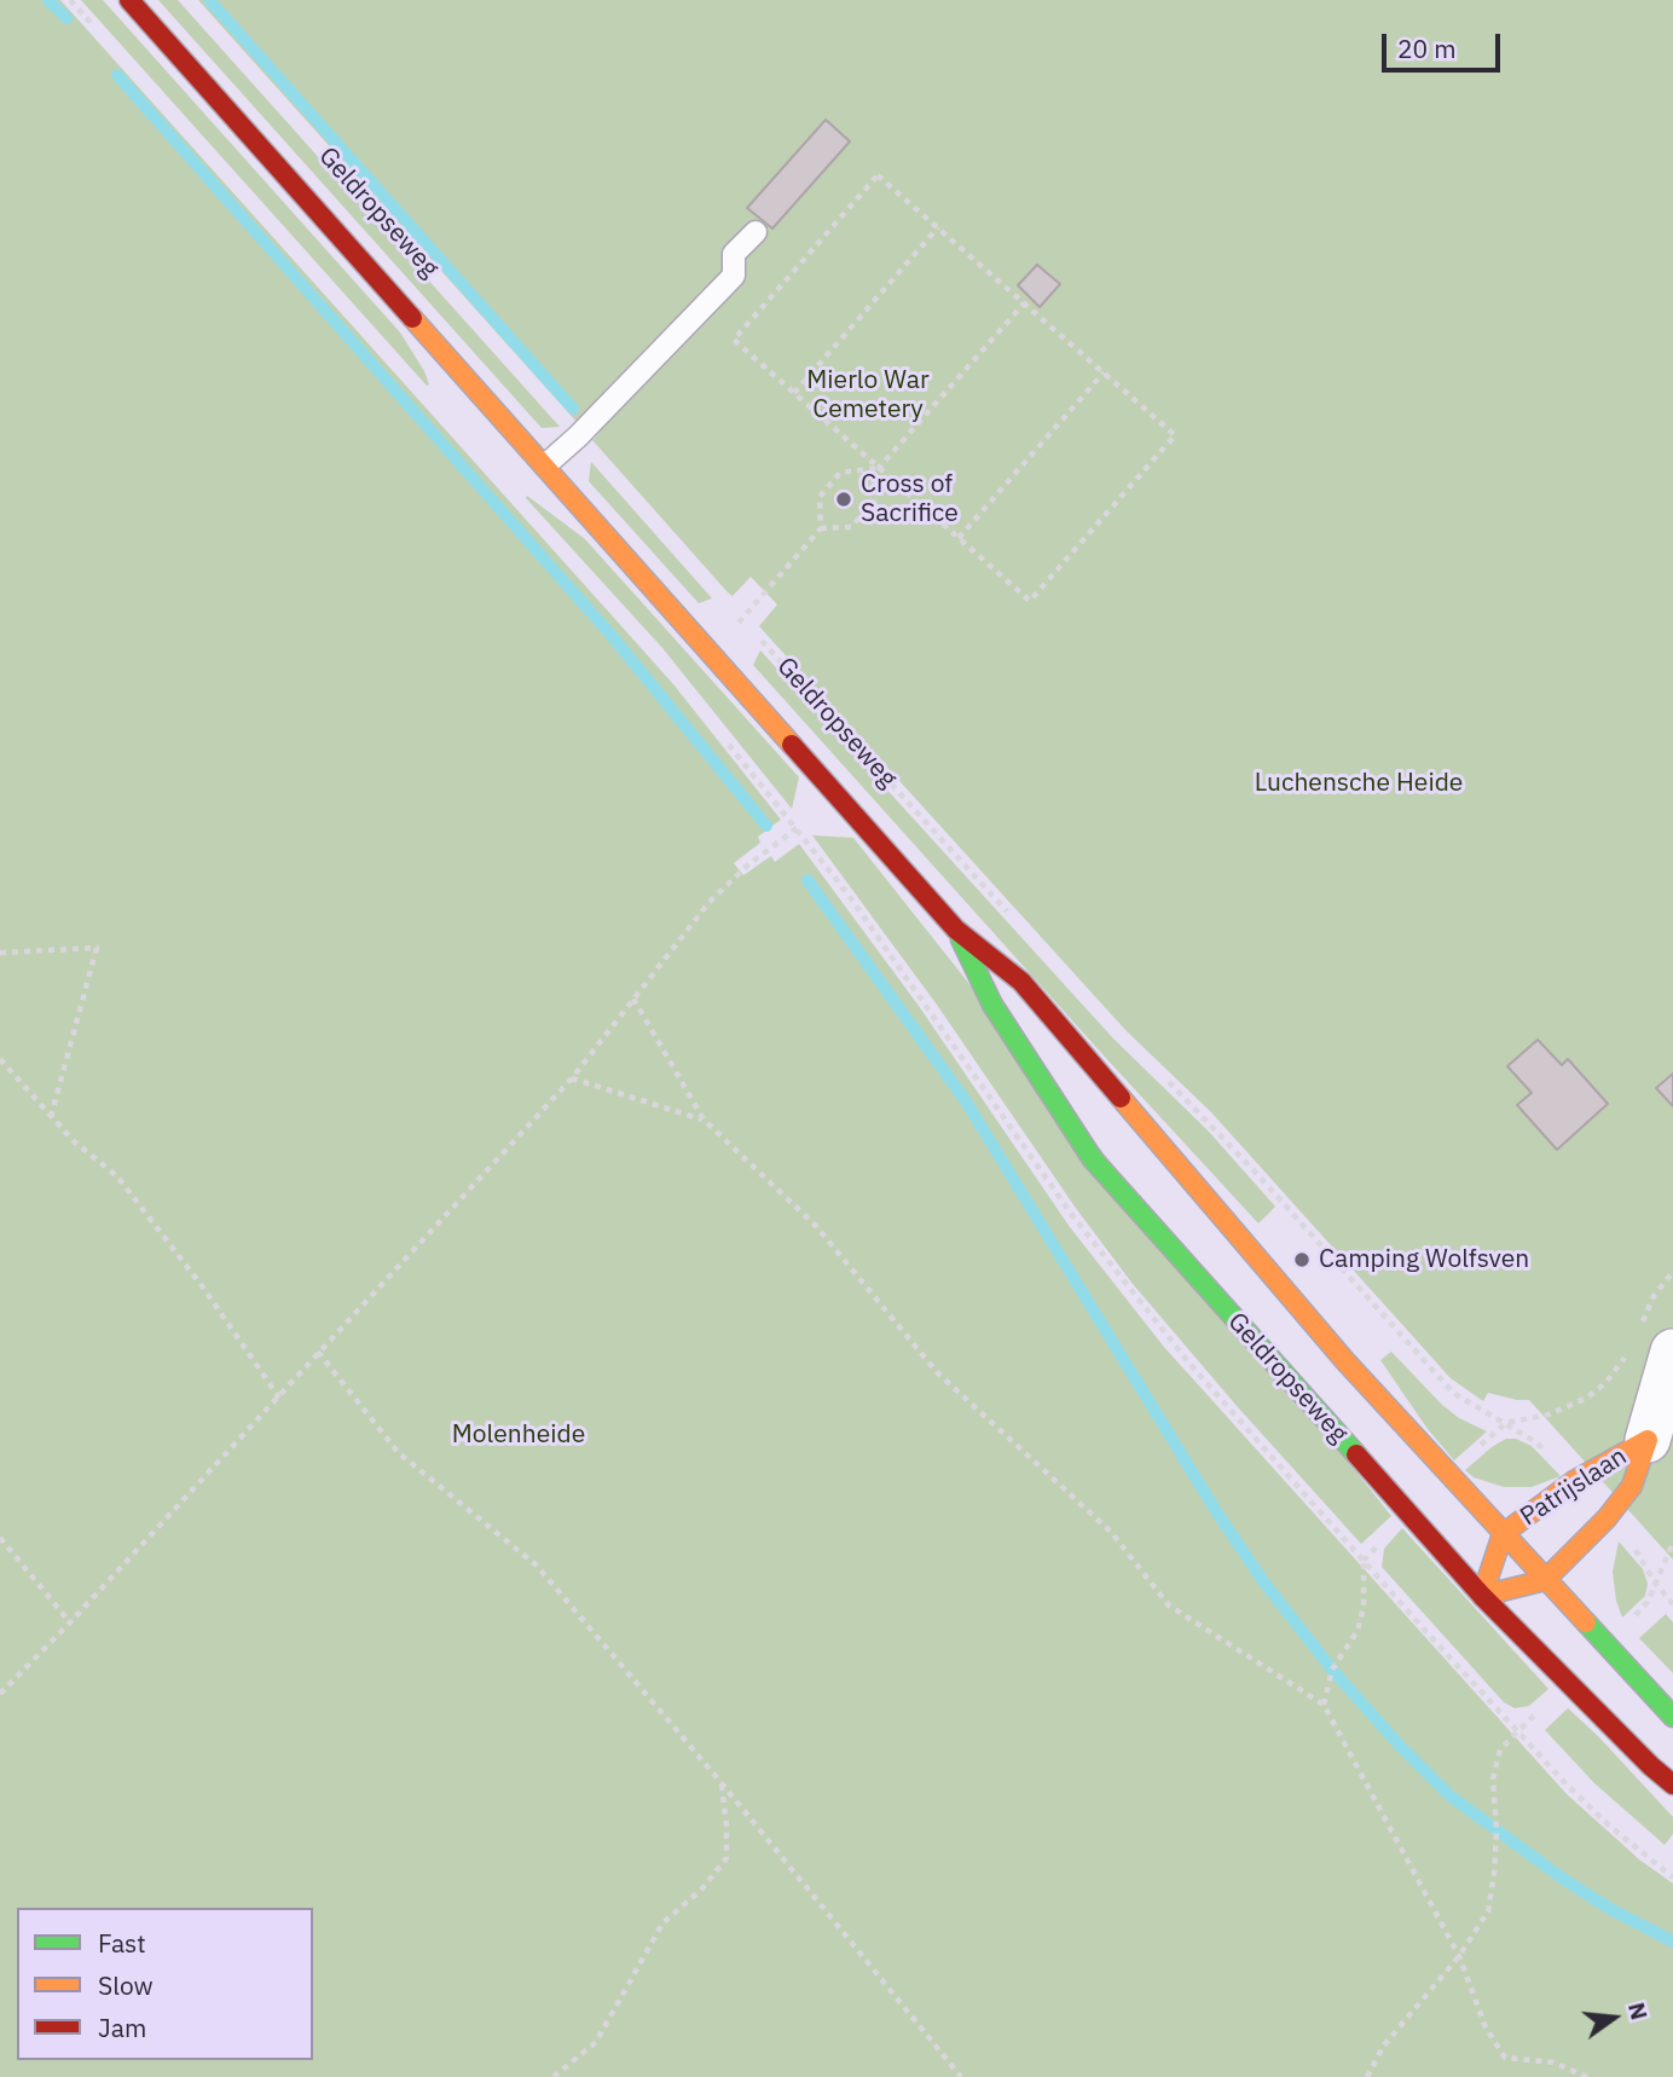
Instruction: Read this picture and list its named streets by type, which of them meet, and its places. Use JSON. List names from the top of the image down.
{
  "streets": {
    "main road": ["Geldropseweg", "Patrijslaan"]
  },
  "crossings": [
    ["Geldropseweg", "Patrijslaan"]
  ],
  "parks": ["Mierlo War Cemetery", "Luchensche Heide", "Molenheide"],
  "places": ["Cross of Sacrifice", "Camping Wolfsven"],
  "legend": ["Fast", "Slow", "Jam"],
  "scale_bar": "20 m",
  "north": "right"
}
